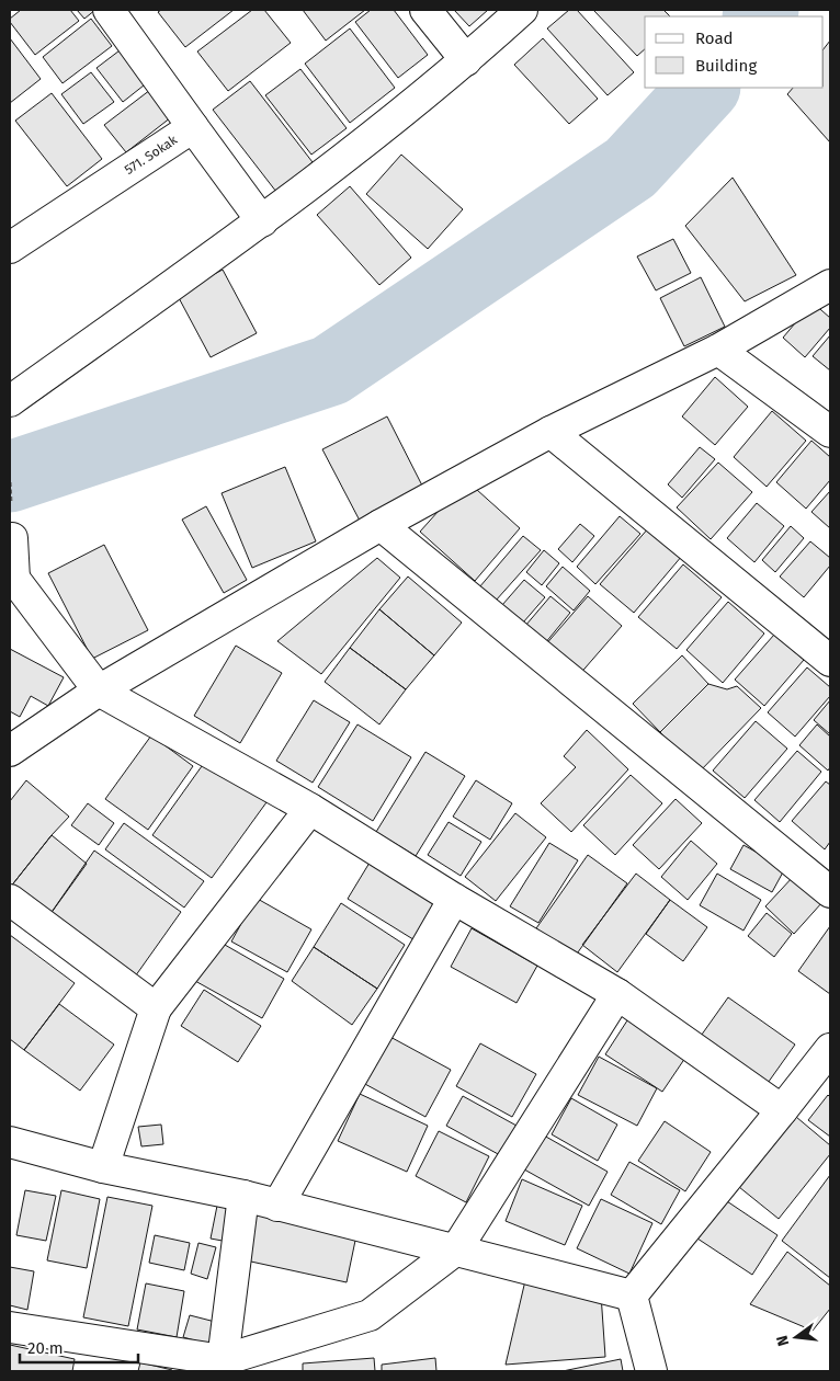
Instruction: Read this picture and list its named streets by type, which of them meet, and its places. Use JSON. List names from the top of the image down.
{
  "streets": {
    "street": ["571. Sokak"]
  },
  "legend": ["Road", "Building"],
  "scale_bar": "20 m",
  "north": "left"
}
